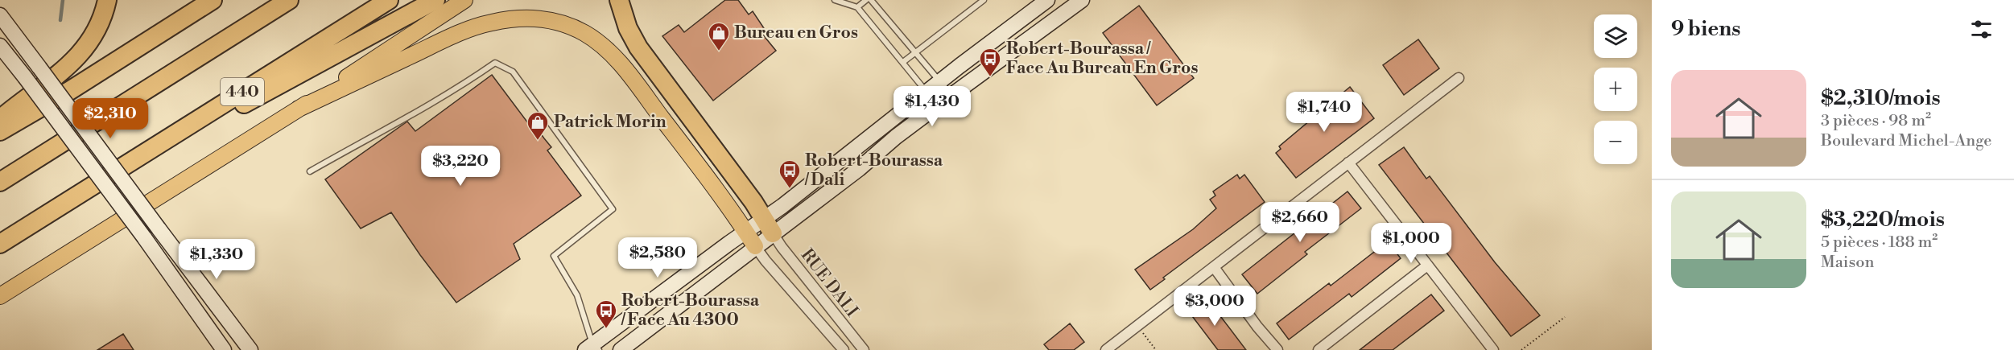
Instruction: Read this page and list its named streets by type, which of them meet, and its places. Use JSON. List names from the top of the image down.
{
  "streets": {
    "highway": ["440"],
    "street": ["RUE DALI"]
  },
  "places": {
    "shop": ["Bureau en Gros", "Patrick Morin"],
    "bus stop": ["Robert-Bourassa / Face Au Bureau En Gros", "Robert-Bourassa / Dali", "Robert-Bourassa / Face Au 4300"]
  },
  "page": {
    "heading": "9 biens",
    "map_buttons": ["+", "−"],
    "list": [
      {
        "name": "$2,310/mois",
        "note": "3 pièces · 98 m² · Boulevard Michel-Ange"
      },
      {
        "name": "$3,220/mois",
        "note": "5 pièces · 188 m² · Maison"
      }
    ],
    "price": [
      "$1,430",
      "$1,740",
      "$2,310",
      "$3,220",
      "$2,660",
      "$1,000",
      "$2,580",
      "$1,330",
      "$3,000"
    ]
  }
}
